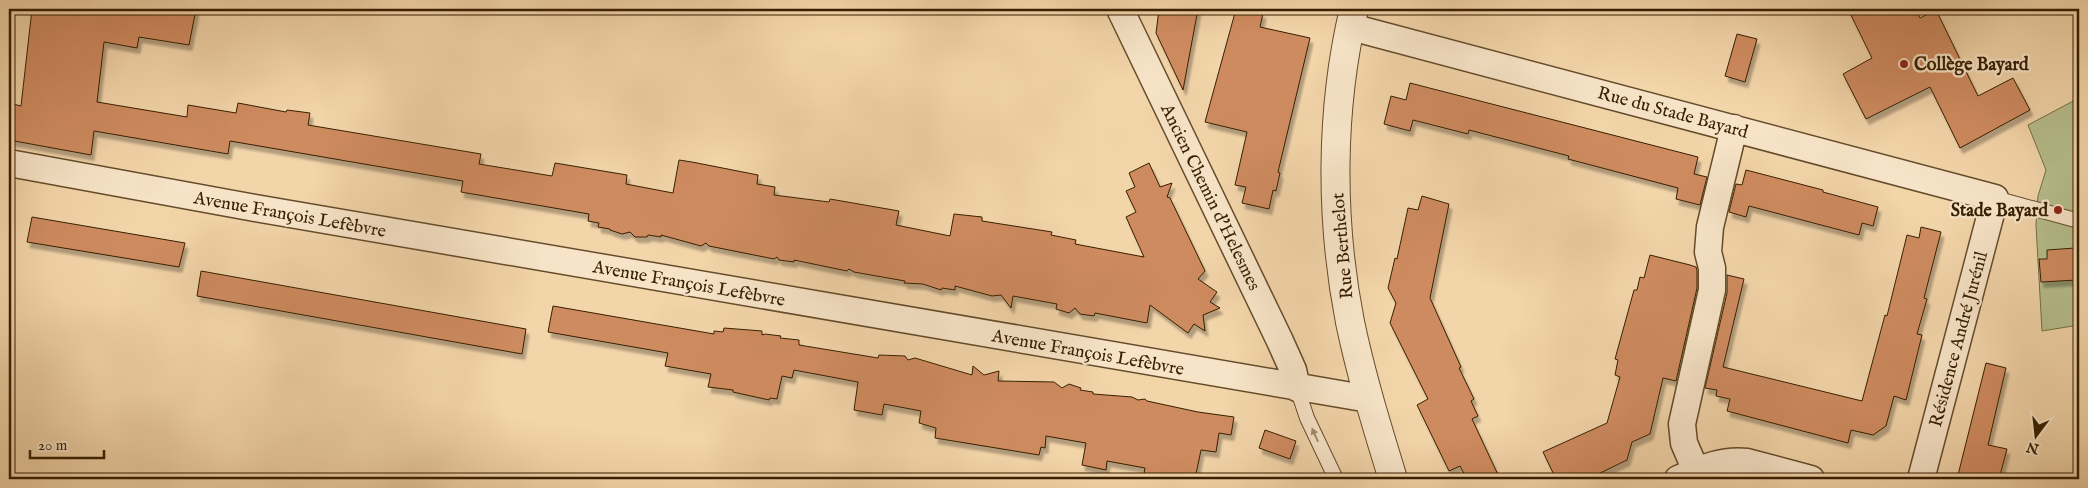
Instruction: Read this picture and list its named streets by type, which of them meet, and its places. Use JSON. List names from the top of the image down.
{
  "streets": {
    "street": [
      "Rue du Stade Bayard",
      "Ancien Chemin d'Helesmes",
      "Avenue François Lefèbvre",
      "Rue Berthelot",
      "Résidence André Jurénil"
    ]
  },
  "crossings": [
    ["Rue du Stade Bayard", "Rue Berthelot"],
    ["Rue du Stade Bayard", "Résidence André Jurénil"],
    ["Ancien Chemin d'Helesmes", "Avenue François Lefèbvre"],
    ["Avenue François Lefèbvre", "Rue Berthelot"]
  ],
  "places": ["Collège Bayard", "Stade Bayard"],
  "scale_bar": "20 m",
  "north": "bottom"
}
